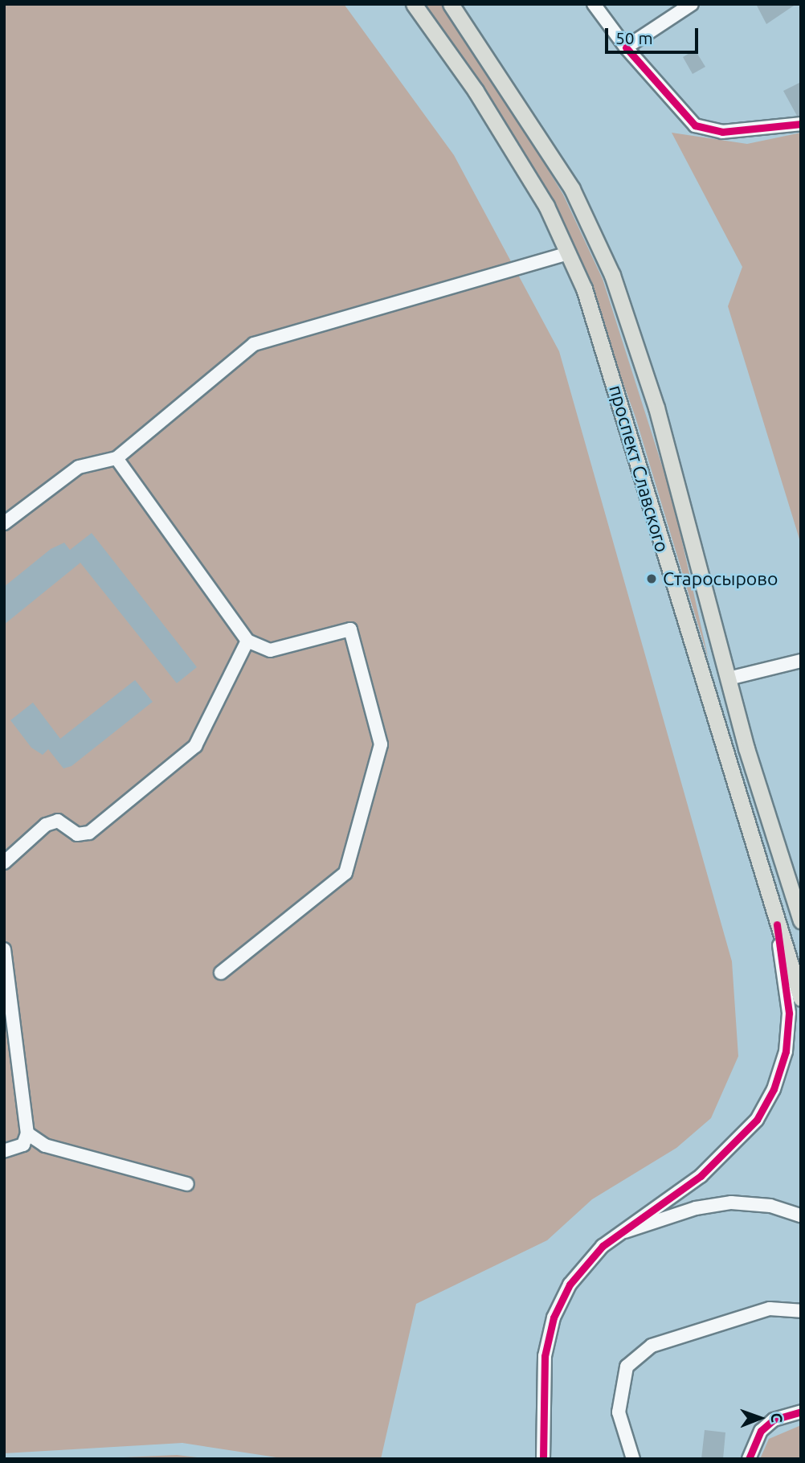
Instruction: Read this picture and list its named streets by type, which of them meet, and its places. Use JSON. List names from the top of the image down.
{
  "streets": {
    "main road": ["проспект Славского"]
  },
  "places": ["Старосырово"],
  "scale_bar": "50 m",
  "north": "right"
}
